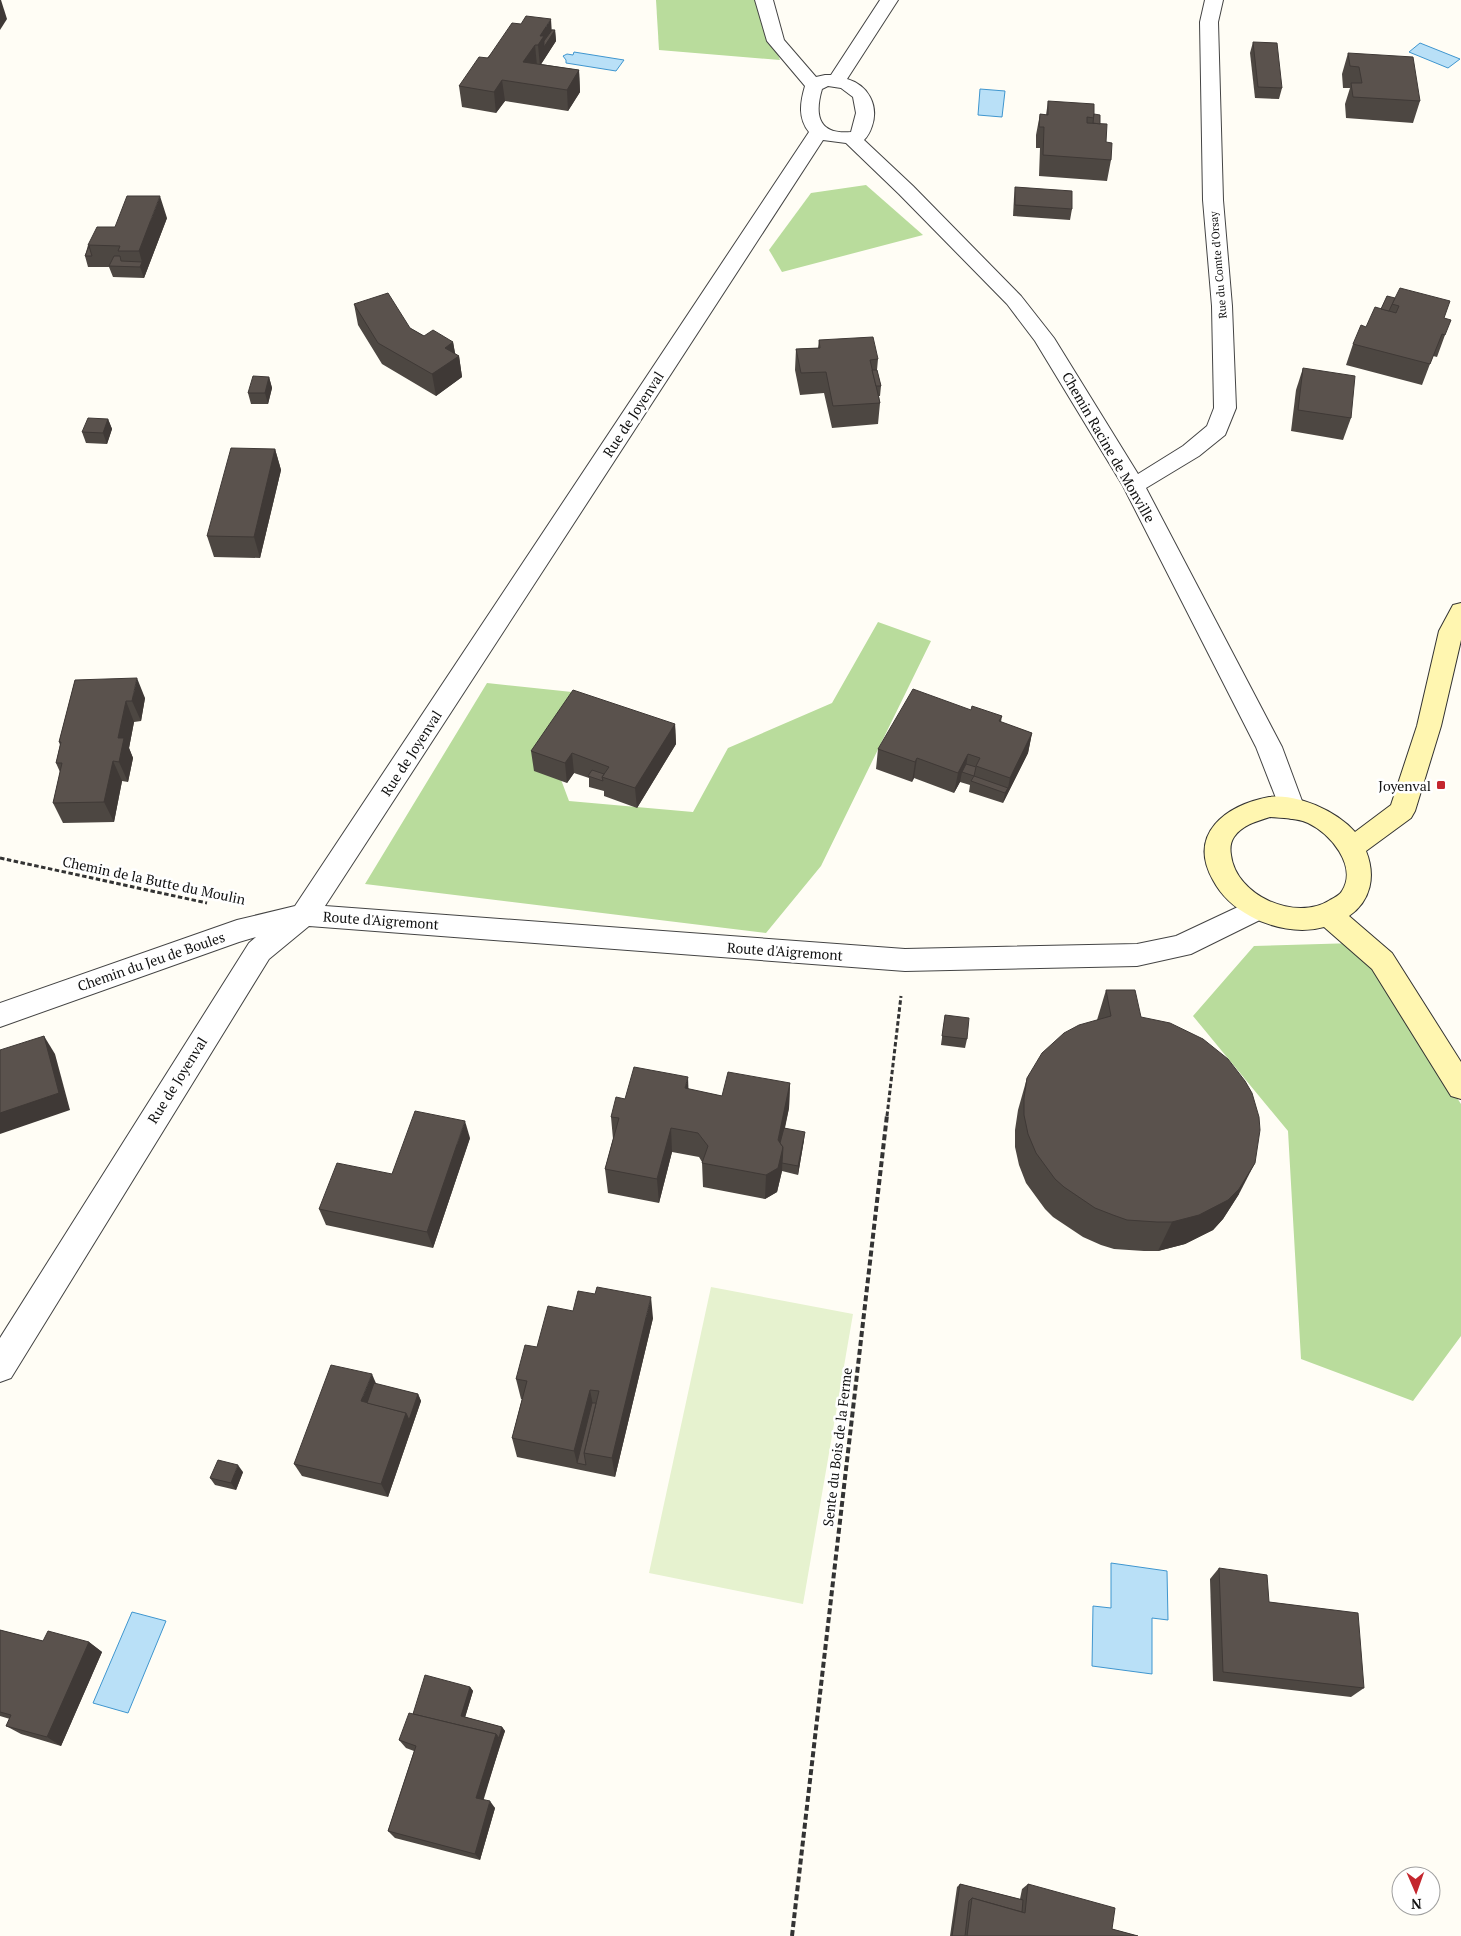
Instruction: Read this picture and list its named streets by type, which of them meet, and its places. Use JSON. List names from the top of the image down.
{
  "streets": {
    "street": [
      "Rue du Comte d'Orsay",
      "Rue de Joyenval",
      "Chemin Racine de Monville",
      "Route d'Aigremont",
      "Chemin du Jeu de Boules"
    ],
    "path": ["Chemin de la Butte du Moulin", "Sente du Bois de la Ferme"]
  },
  "crossings": [
    ["Rue du Comte d'Orsay", "Chemin Racine de Monville"],
    ["Rue de Joyenval", "Chemin Racine de Monville"],
    ["Rue de Joyenval", "Route d'Aigremont"],
    ["Rue de Joyenval", "Chemin du Jeu de Boules"],
    ["Chemin Racine de Monville", "Route d'Aigremont"],
    ["Route d'Aigremont", "Chemin du Jeu de Boules"],
    ["Route d'Aigremont", "Sente du Bois de la Ferme"]
  ],
  "places": {
    "transit": ["Joyenval"]
  },
  "north": "bottom"
}
